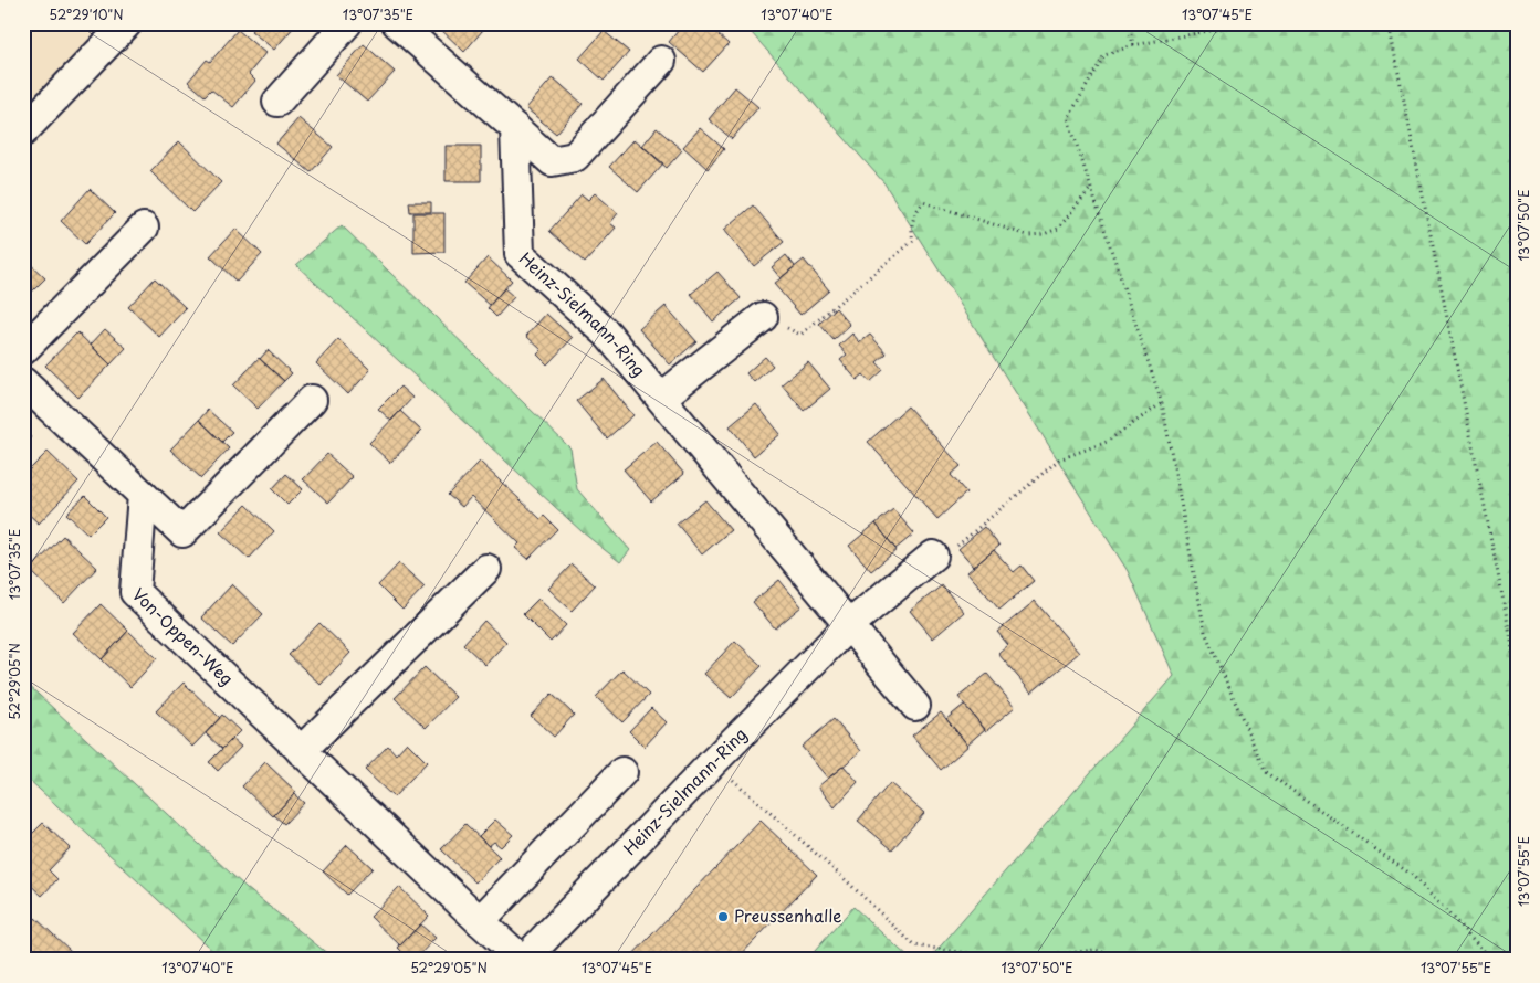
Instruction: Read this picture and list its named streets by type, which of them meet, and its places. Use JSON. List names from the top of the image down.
{
  "streets": {
    "street": ["Heinz-Sielmann-Ring", "Von-Oppen-Weg"]
  },
  "crossings": [
    ["Heinz-Sielmann-Ring", "Von-Oppen-Weg"]
  ],
  "places": ["Preussenhalle"],
  "coordinates": [
    "52°29'10\"N",
    "13°07'35\"E",
    "13°07'40\"E",
    "13°07'45\"E",
    "13°07'50\"E",
    "52°29'05\"N",
    "13°07'55\"E"
  ]
}
